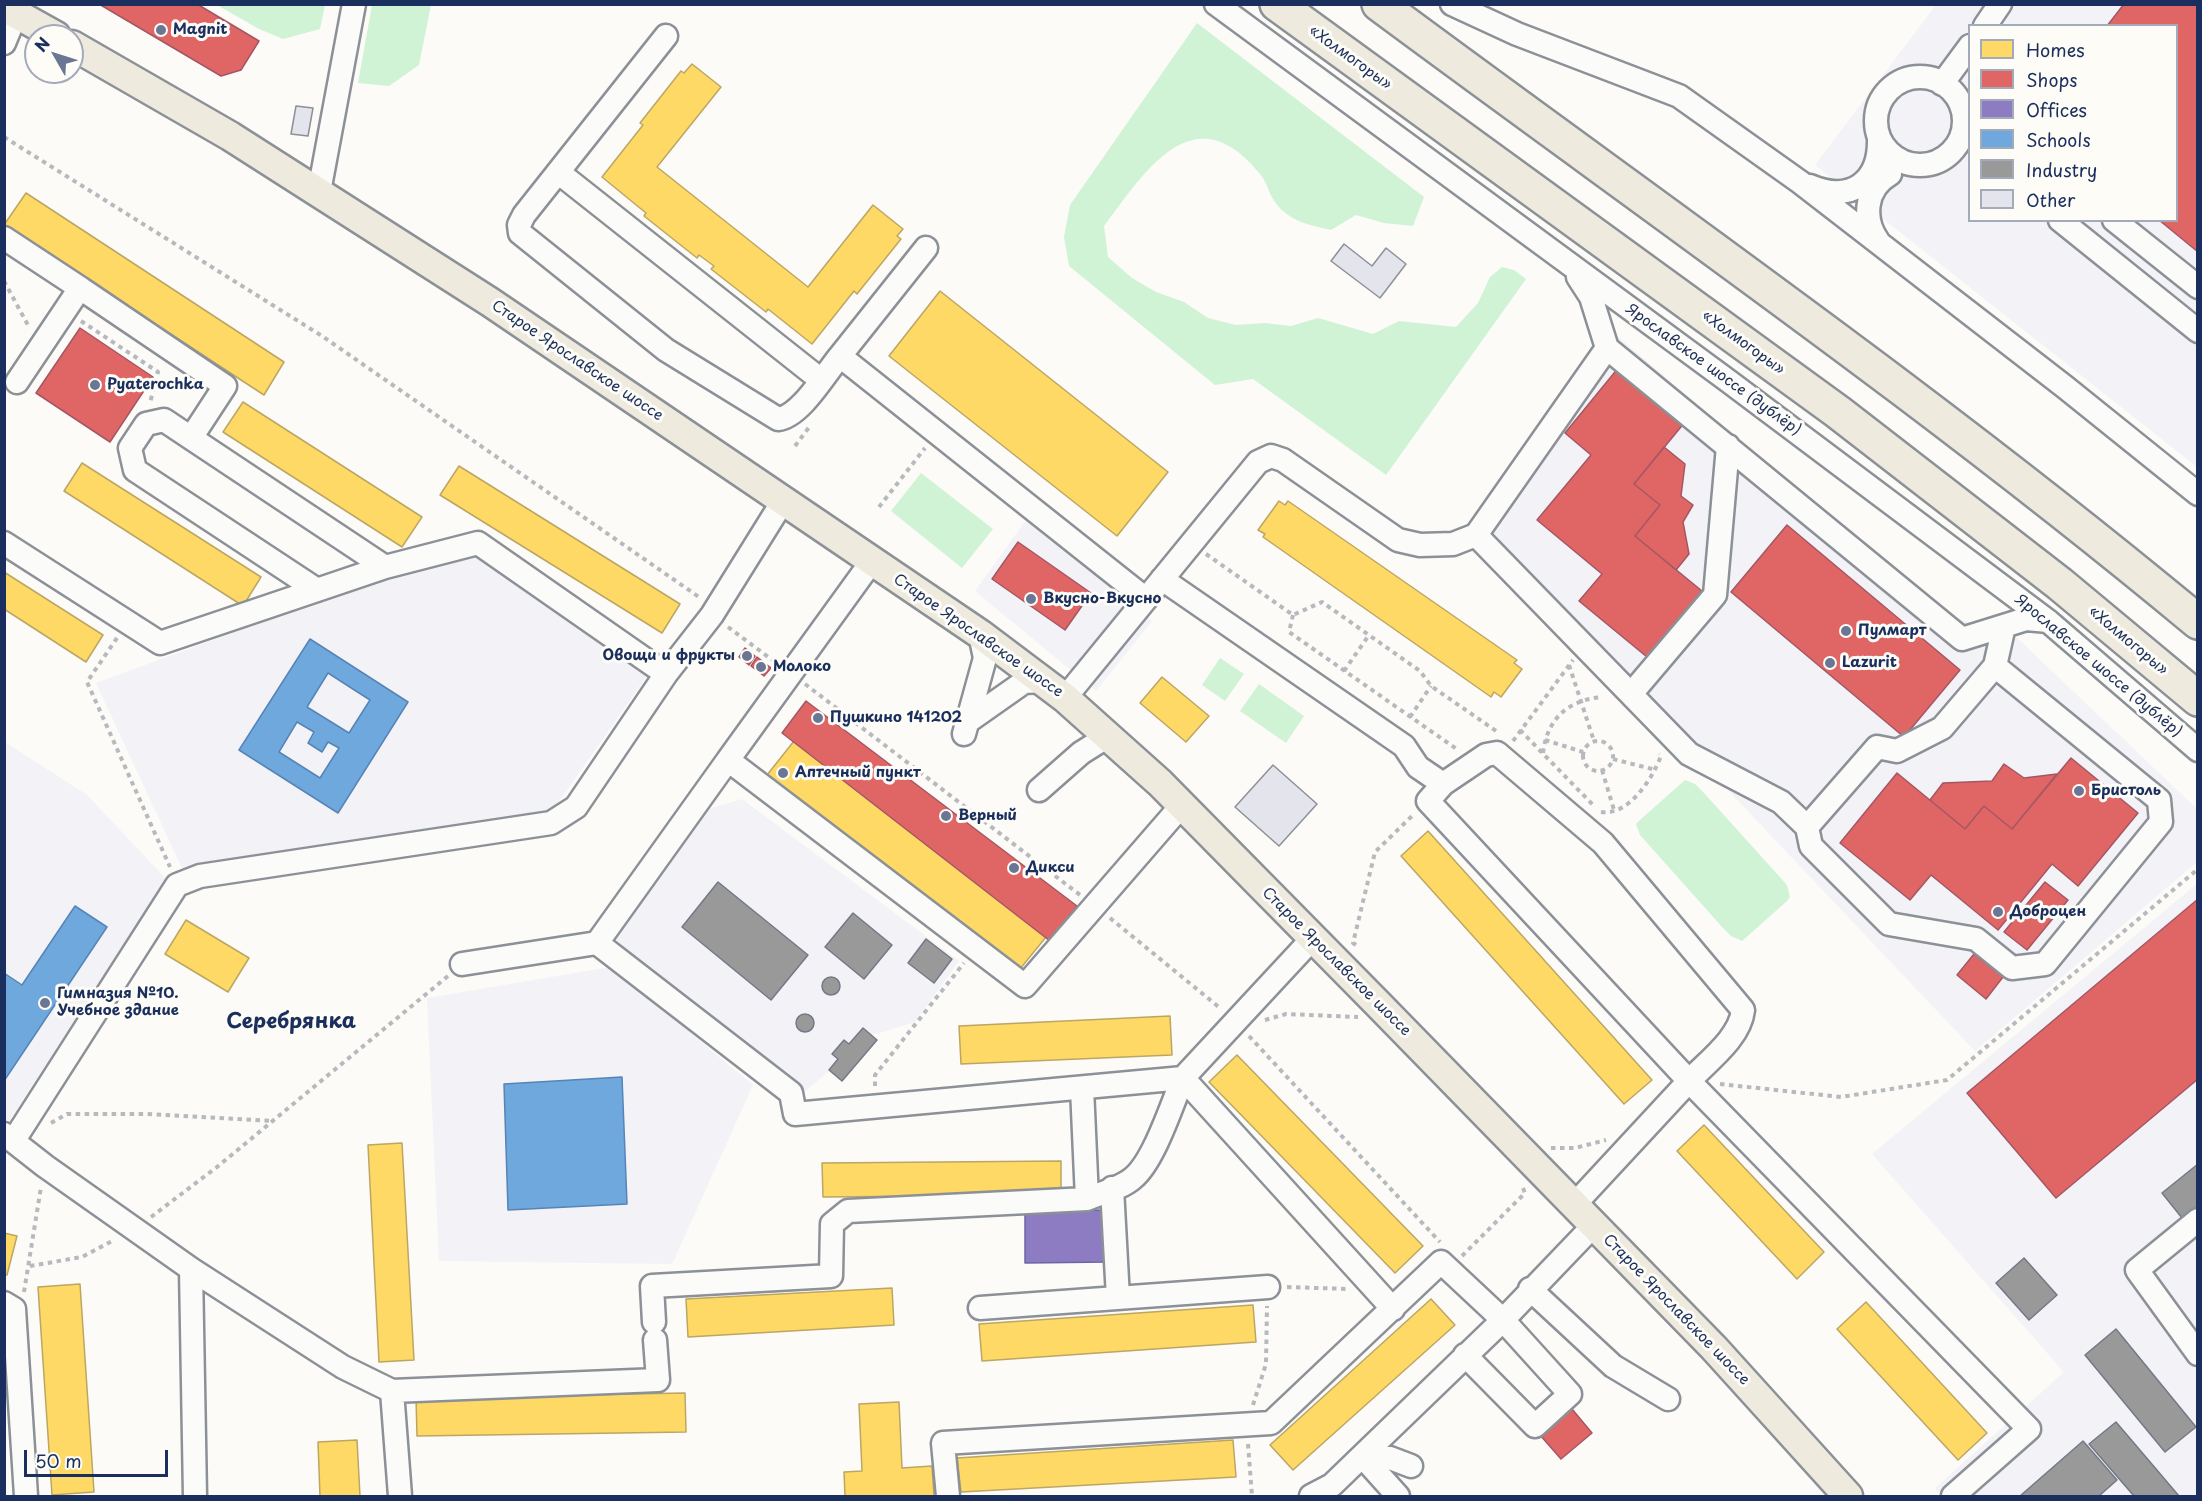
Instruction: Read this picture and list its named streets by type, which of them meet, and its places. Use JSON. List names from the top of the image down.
{
  "streets": {
    "highway": ["«Холмогоры»"],
    "main road": ["Старое Ярославское шоссе"],
    "street": ["Ярославское шоссе (дублёр)"]
  },
  "districts": ["Серебрянка"],
  "places": [
    "Magnit",
    "Pyaterochka",
    "Вкусно-Вкусно",
    "Пулмарт",
    "Овощи и фрукты",
    "Lazurit",
    "Молоко",
    "Пушкино 141202",
    "Аптечный пункт",
    "Бристоль",
    "Верный",
    "Дикси",
    "Доброцен",
    "Гимназия №10. Учебное здание"
  ],
  "legend": [
    "Homes",
    "Shops",
    "Offices",
    "Schools",
    "Industry",
    "Other"
  ],
  "scale_bar": "50 m",
  "north": "top left"
}
